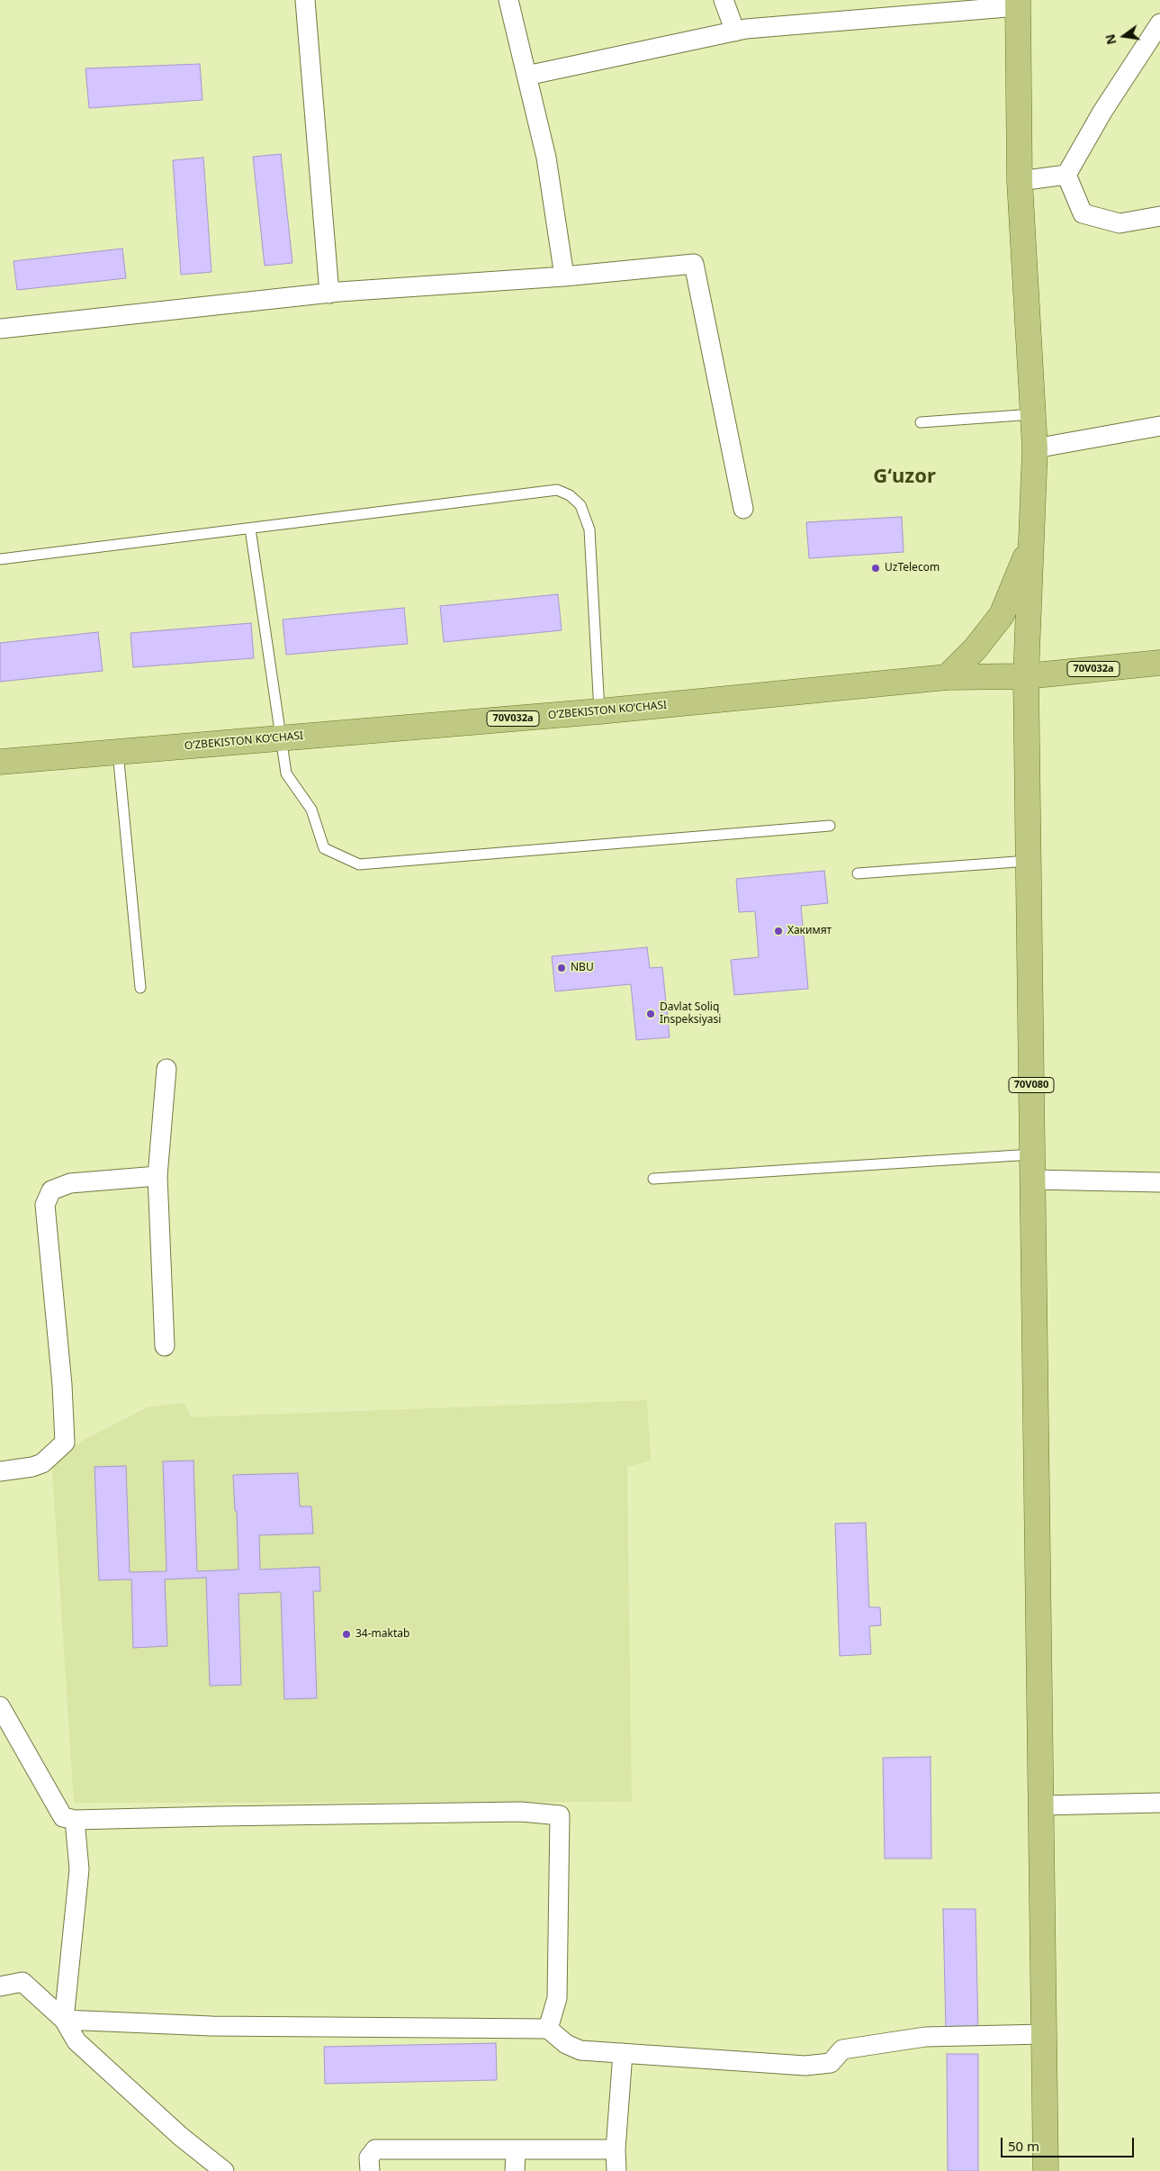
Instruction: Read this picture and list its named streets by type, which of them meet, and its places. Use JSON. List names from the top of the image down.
{
  "streets": {
    "main road": ["70V032a", "O‘ZBEKISTON KO‘CHASI", "70V080"]
  },
  "crossings": [
    ["70V032a", "O‘ZBEKISTON KO‘CHASI"],
    ["70V032a", "70V080"],
    ["O‘ZBEKISTON KO‘CHASI", "70V080"]
  ],
  "districts": ["Gʻuzor"],
  "places": [
    "UzTelecom",
    "Хакимят",
    "NBU",
    "Davlat Soliq Inspeksiyasi",
    "34-maktab"
  ],
  "scale_bar": "50 m",
  "north": "left"
}
